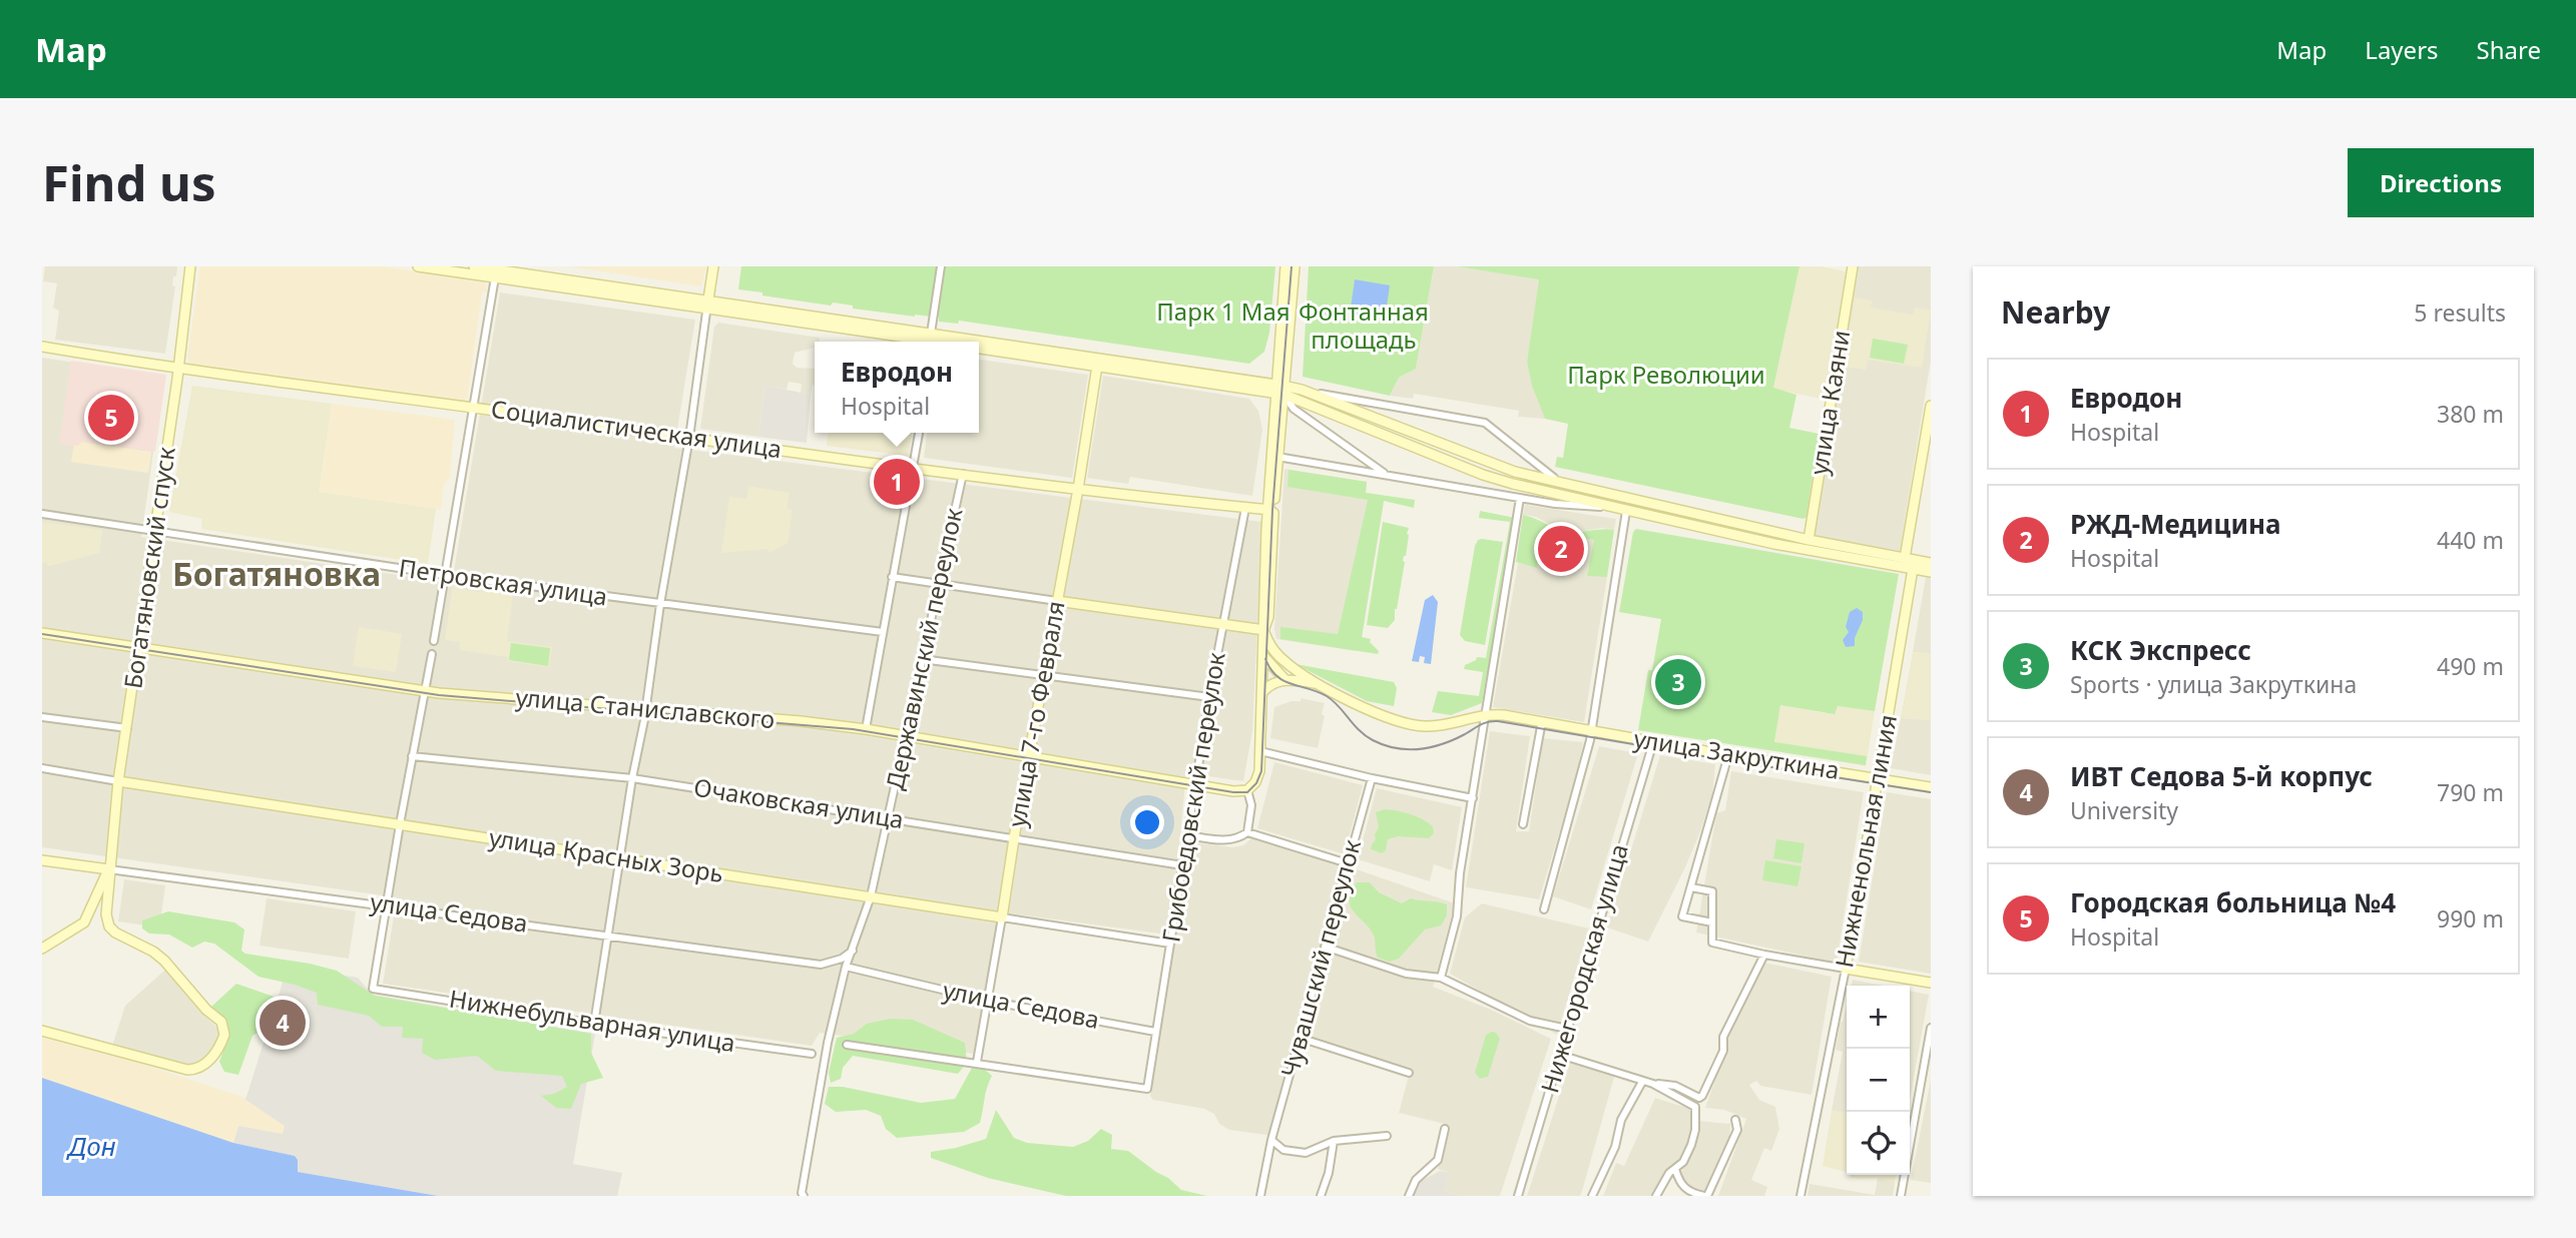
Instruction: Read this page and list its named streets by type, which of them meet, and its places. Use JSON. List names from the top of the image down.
{
  "streets": {
    "street": [
      "улица Каяни",
      "Социалистическая улица",
      "Богатяновский спуск",
      "Петровская улица",
      "Державинский переулок",
      "улица Станиславского",
      "улица 7-го Февраля",
      "улица Закруткина",
      "Грибоедовский переулок",
      "Очаковская улица",
      "Нижненольная линия",
      "улица Красных Зорь",
      "улица Седова",
      "Чувашский переулок",
      "Нижегородская улица",
      "Нижнебульварная улица"
    ]
  },
  "crossings": [
    ["Социалистическая улица", "Богатяновский спуск"],
    ["Социалистическая улица", "Державинский переулок"],
    ["Социалистическая улица", "улица 7-го Февраля"],
    ["Социалистическая улица", "Грибоедовский переулок"],
    ["Богатяновский спуск", "Петровская улица"],
    ["Богатяновский спуск", "улица Станиславского"],
    ["Богатяновский спуск", "улица Красных Зорь"],
    ["Богатяновский спуск", "улица Седова"],
    ["Державинский переулок", "улица Станиславского"],
    ["Державинский переулок", "Очаковская улица"],
    ["Державинский переулок", "улица Красных Зорь"],
    ["Державинский переулок", "улица Седова"],
    ["улица Станиславского", "улица 7-го Февраля"],
    ["улица Станиславского", "Грибоедовский переулок"],
    ["улица 7-го Февраля", "Грибоедовский переулок"],
    ["улица 7-го Февраля", "Очаковская улица"],
    ["улица 7-го Февраля", "улица Красных Зорь"],
    ["улица 7-го Февраля", "улица Седова"],
    ["улица Закруткина", "Нижненольная линия"],
    ["улица Закруткина", "Нижегородская улица"],
    ["Грибоедовский переулок", "Очаковская улица"],
    ["Грибоедовский переулок", "улица Красных Зорь"],
    ["Грибоедовский переулок", "улица Седова"],
    ["улица Седова", "Нижнебульварная улица"]
  ],
  "districts": ["Богатяновка"],
  "water": ["Дон"],
  "parks": ["Парк 1 Мая", "Фонтанная площадь", "Парк Революции"],
  "page": {
    "header": "Map",
    "nav": ["Map", "Layers", "Share"],
    "buttons": "Directions",
    "title": "Find us",
    "heading": ["Nearby", "5 results"],
    "popup": ["Евродон", "Hospital"],
    "list": [
      {
        "mark": "1",
        "name": "Евродон",
        "note": "Hospital",
        "value": "380 m"
      },
      {
        "mark": "2",
        "name": "РЖД-Медицина",
        "note": "Hospital",
        "value": "440 m"
      },
      {
        "mark": "3",
        "name": "КСК Экспресс",
        "note": "Sports · улица Закруткина",
        "value": "490 m"
      },
      {
        "mark": "4",
        "name": "ИВТ Седова 5-й корпус",
        "note": "University",
        "value": "790 m"
      },
      {
        "mark": "5",
        "name": "Городская больница №4",
        "note": "Hospital",
        "value": "990 m"
      }
    ],
    "pins": [
      "5",
      "1",
      "2",
      "3",
      "4"
    ],
    "map_buttons": ["+", "−"]
  }
}
